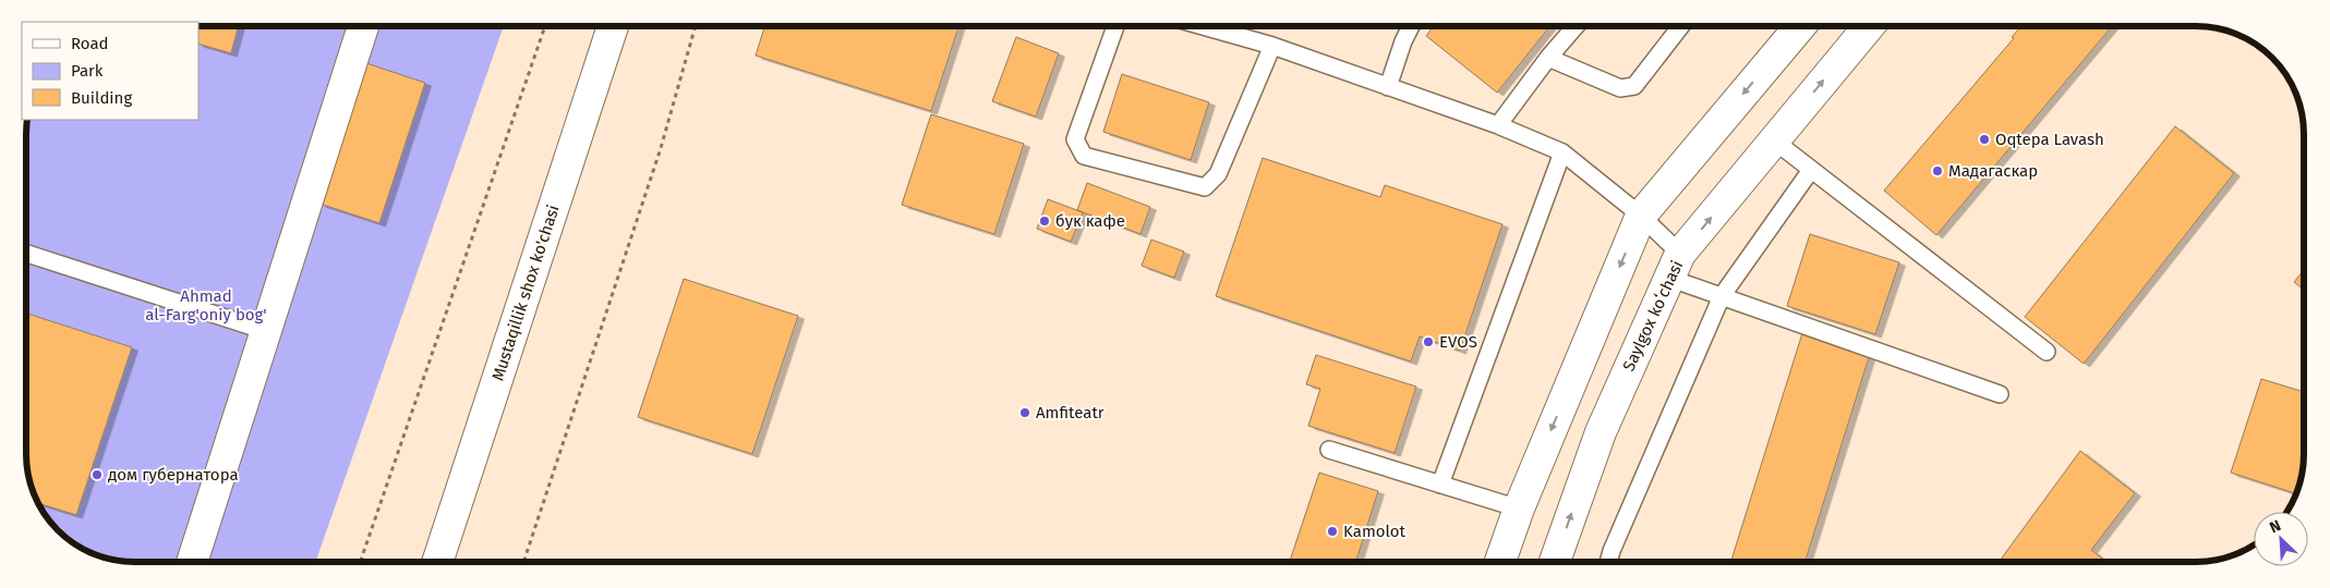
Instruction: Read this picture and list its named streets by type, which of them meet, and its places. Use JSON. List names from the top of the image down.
{
  "streets": {
    "main road": ["Mustaqillik shox ko'chasi", "Saylgox koʻchasi"]
  },
  "parks": ["Ahmad al-Farg'oniy bog'"],
  "places": [
    "Oqtepa Lavash",
    "Мадагаскар",
    "бук кафе",
    "EVOS",
    "Amfiteatr",
    "дом губернатора",
    "Kamolot"
  ],
  "legend": ["Road", "Park", "Building"],
  "north": "top left"
}
